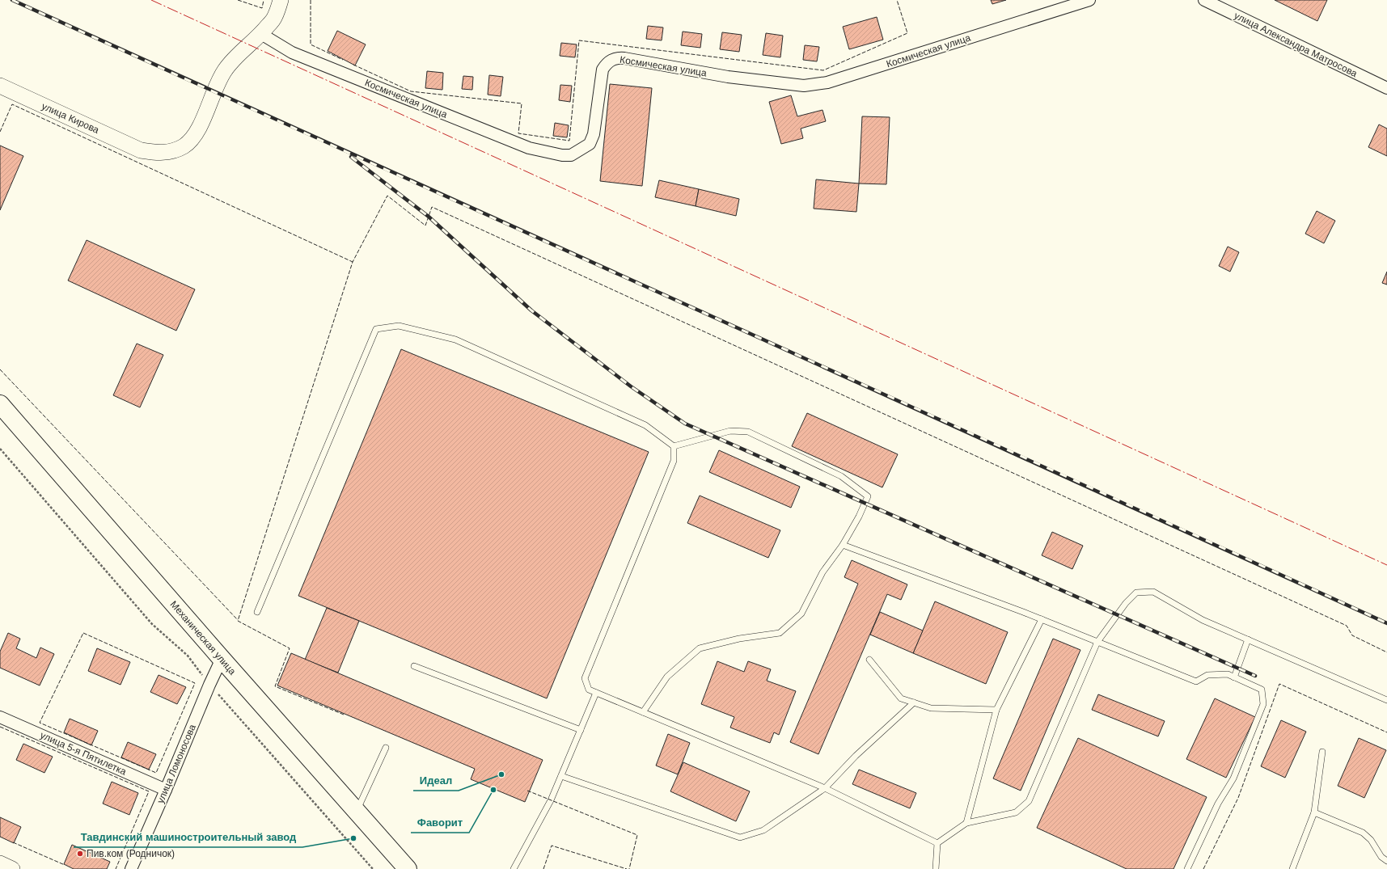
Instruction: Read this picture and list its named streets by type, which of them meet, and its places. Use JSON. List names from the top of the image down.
{
  "streets": {
    "main road": ["Механическая улица"],
    "street": [
      "улица Александра Матросова",
      "Космическая улица",
      "улица Кирова",
      "улица 5-я Пятилетка",
      "улица Ломоносова"
    ]
  },
  "crossings": [
    ["Космическая улица", "улица Кирова"],
    ["Механическая улица", "улица Ломоносова"],
    ["улица 5-я Пятилетка", "улица Ломоносова"]
  ],
  "places": [
    "Идеал",
    "Фаворит",
    "Тавдинский машиностроительный завод",
    "Пив.ком (Родничок)"
  ]
}
